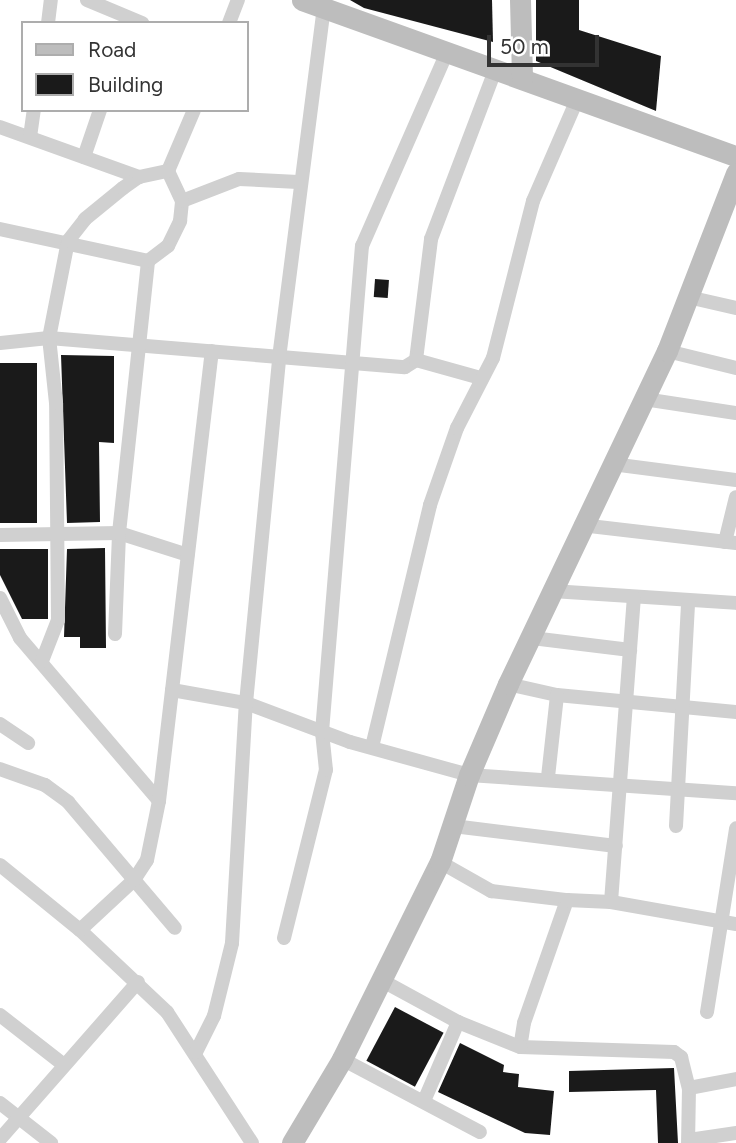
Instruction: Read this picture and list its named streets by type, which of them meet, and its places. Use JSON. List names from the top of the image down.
{
  "legend": ["Road", "Building"],
  "scale_bar": "50 m"
}
